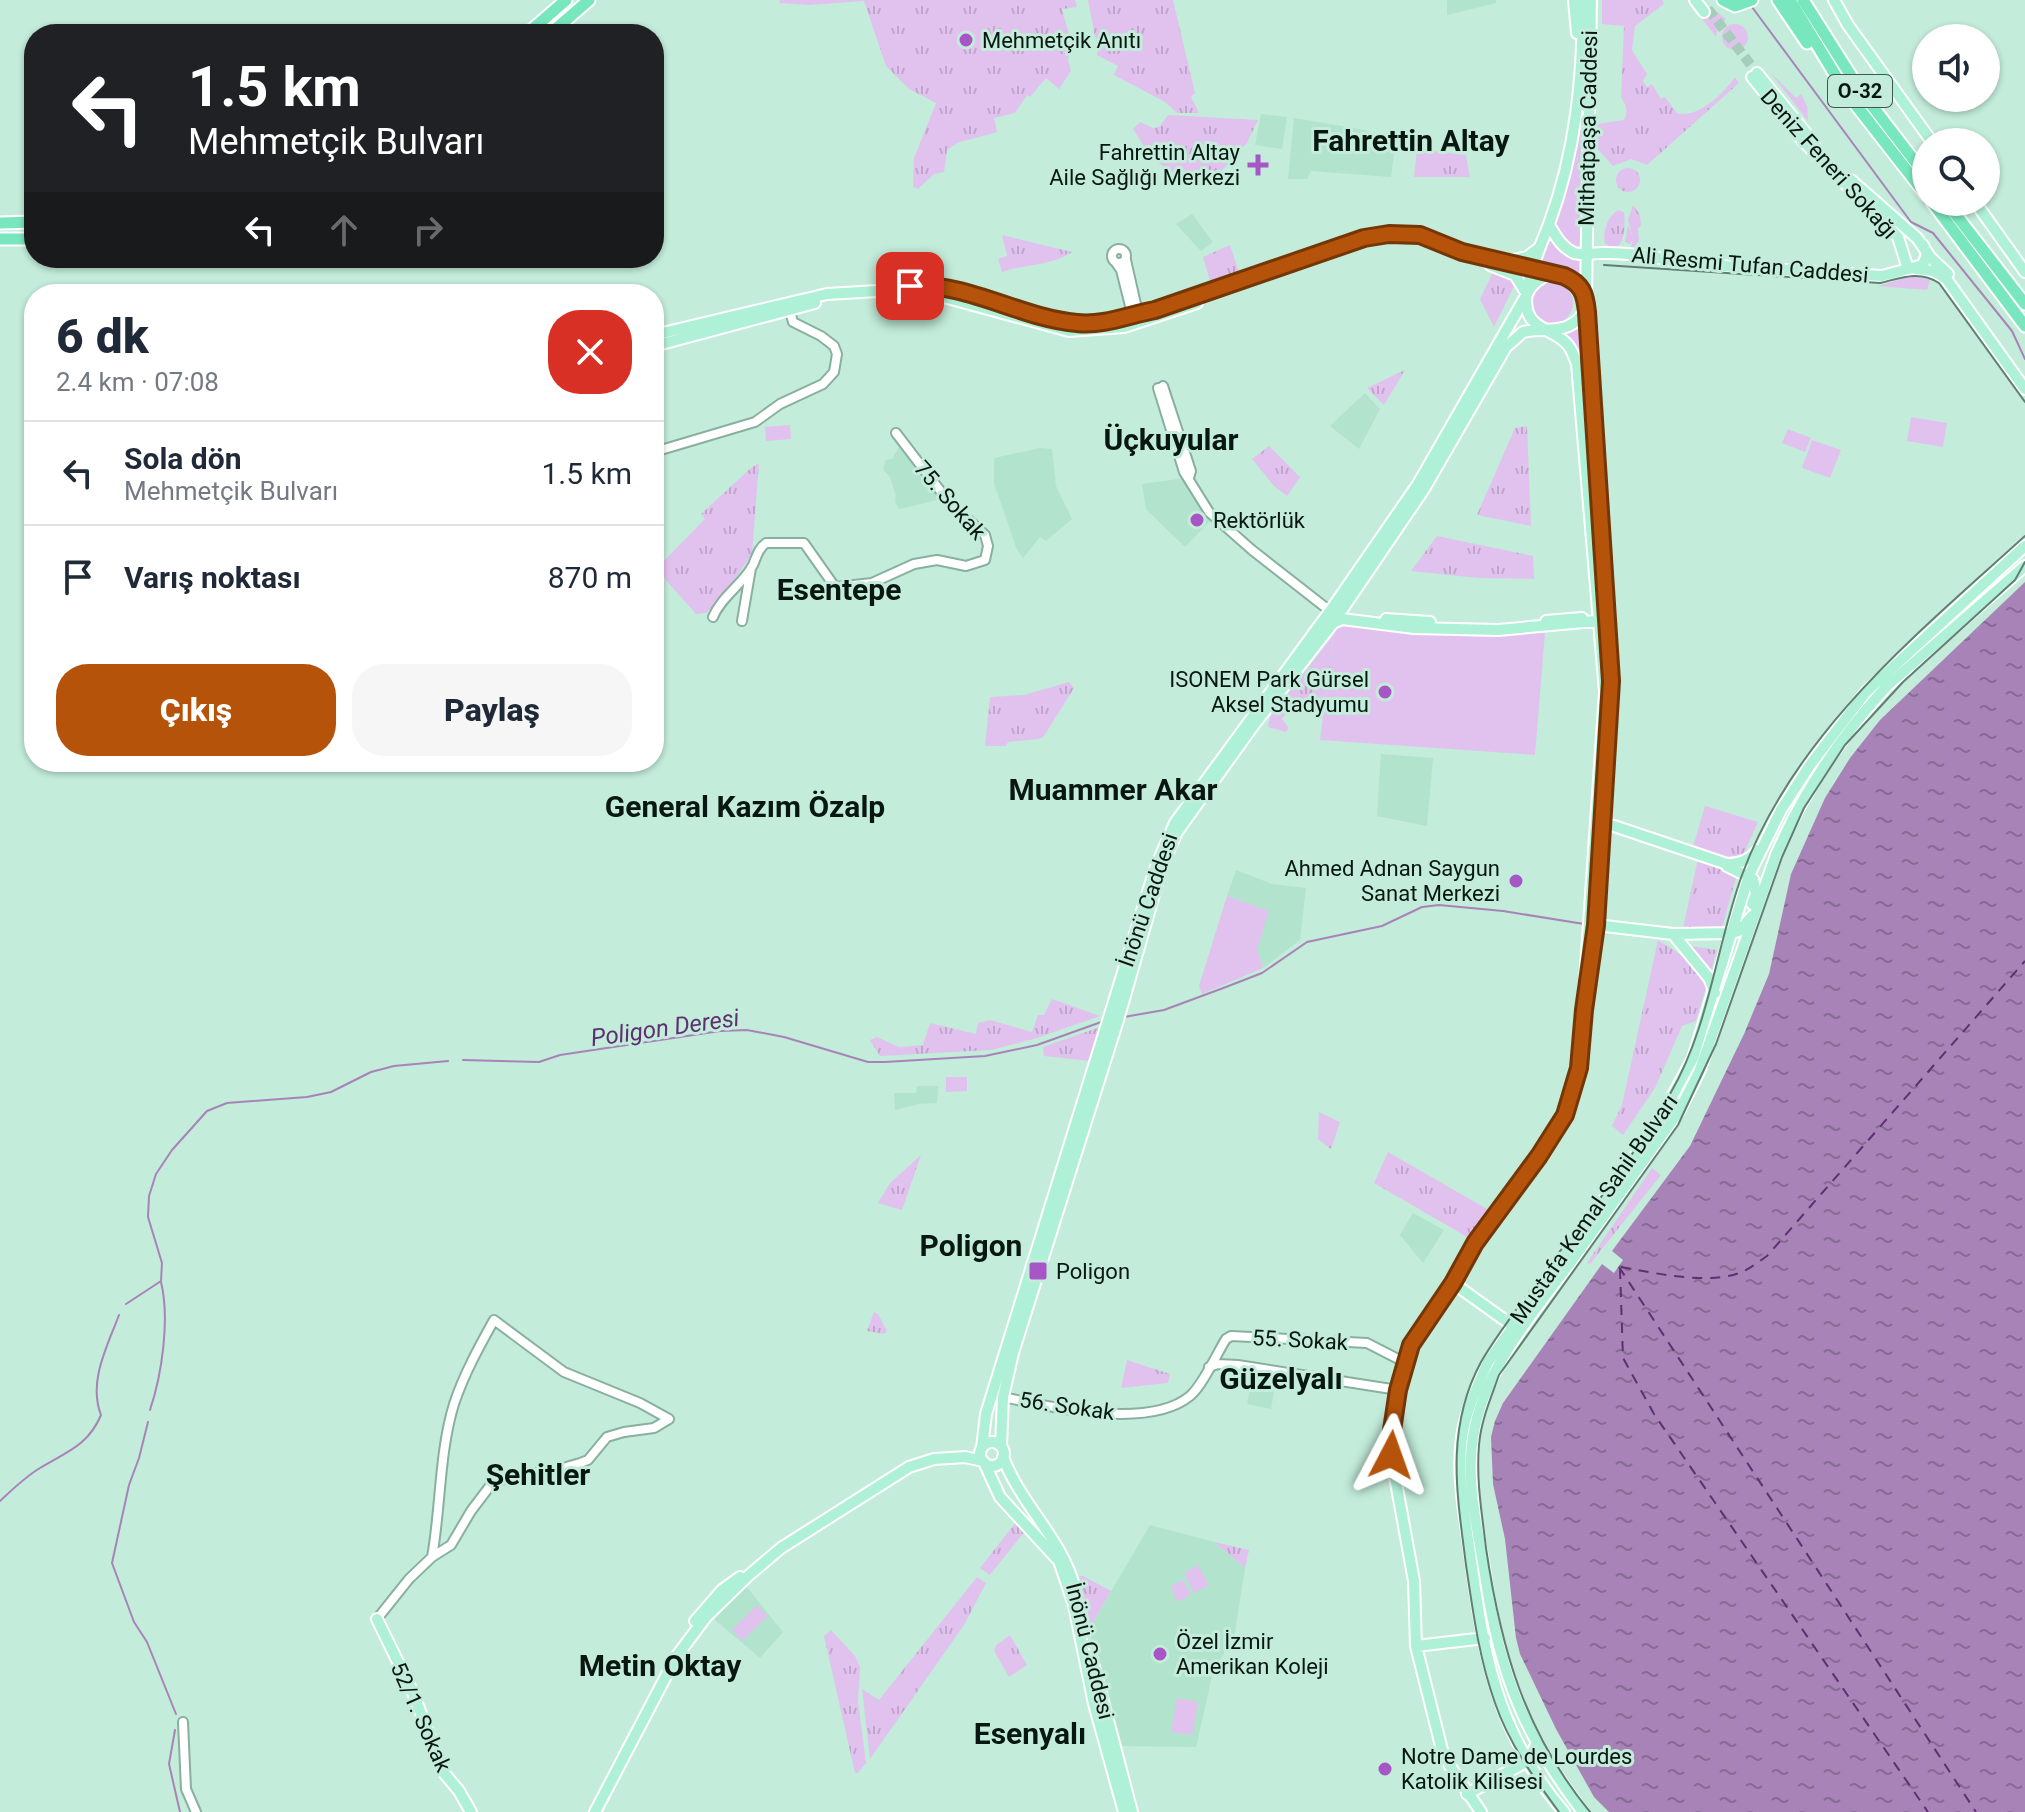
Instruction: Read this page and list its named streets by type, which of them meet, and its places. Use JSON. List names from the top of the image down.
{
  "streets": {
    "highway": ["O-32"],
    "main road": [
      "Mithatpaşa Caddesi",
      "Deniz Feneri Sokağı",
      "Ali Resmi Tufan Caddesi",
      "İnönü Caddesi",
      "Mustafa Kemal Sahil Bulvarı",
      "52/1. Sokak"
    ],
    "street": ["75. Sokak", "55. Sokak", "56. Sokak"]
  },
  "crossings": [
    ["Mithatpaşa Caddesi", "Ali Resmi Tufan Caddesi"],
    ["Mithatpaşa Caddesi", "İnönü Caddesi"],
    ["Deniz Feneri Sokağı", "Ali Resmi Tufan Caddesi"],
    ["İnönü Caddesi", "56. Sokak"],
    ["55. Sokak", "56. Sokak"]
  ],
  "districts": [
    "Fahrettin Altay",
    "Üçkuyular",
    "Esentepe",
    "Muammer Akar",
    "General Kazım Özalp",
    "Poligon",
    "Güzelyalı",
    "Şehitler",
    "Metin Oktay",
    "Esenyalı"
  ],
  "water": ["Poligon Deresi"],
  "places": {
    "other": [
      "Mehmetçik Anıtı",
      "Rektörlük",
      "ISONEM Park Gürsel Aksel Stadyumu",
      "Ahmed Adnan Saygun Sanat Merkezi",
      "Özel İzmir Amerikan Koleji",
      "Notre Dame de Lourdes Katolik Kilisesi"
    ],
    "health": ["Fahrettin Altay Aile Sağlığı Merkezi"],
    "transit": ["Poligon"]
  },
  "page": {
    "turn": ["1.5 km", "Mehmetçik Bulvarı"],
    "heading": ["6 dk", "2.4 km · 07:08"],
    "list": [
      {
        "name": "Sola dön",
        "note": "Mehmetçik Bulvarı",
        "value": "1.5 km"
      },
      {
        "name": "Varış noktası",
        "value": "870 m"
      }
    ],
    "buttons": ["Çıkış", "Paylaş"]
  }
}
